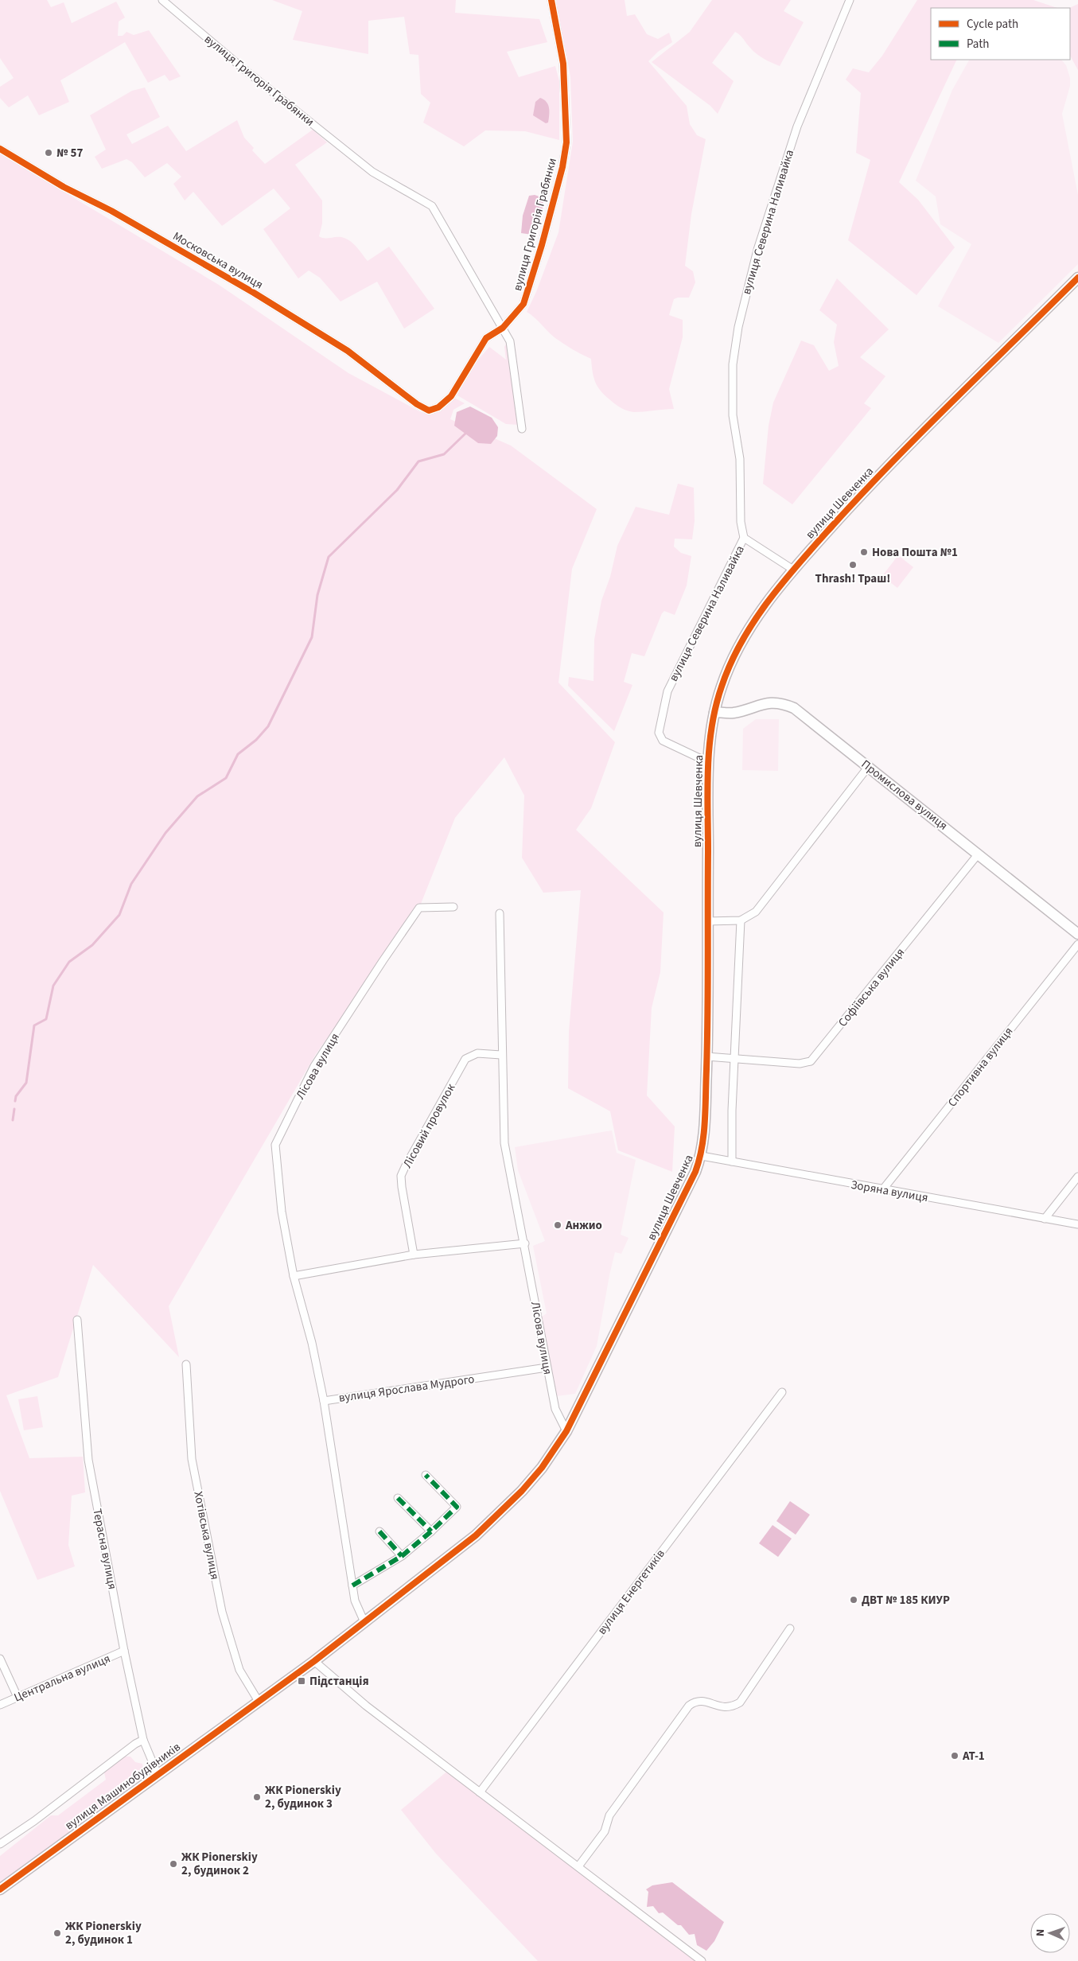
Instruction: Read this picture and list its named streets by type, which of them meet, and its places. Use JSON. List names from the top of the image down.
{
  "streets": {
    "street": [
      "вулиця Григорія Грабянки",
      "вулиця Северина Наливайка",
      "Московська вулиця",
      "вулиця Шевченка",
      "Промислова вулиця",
      "Софіївська вулиця",
      "Лісова вулиця",
      "Спортивна вулиця",
      "Лісовий провулок",
      "Зоряна вулиця",
      "вулиця Ярослава Мудрого",
      "Хотівська вулиця",
      "Терасна вулиця",
      "вулиця Енергетиків",
      "Центральна вулиця",
      "вулиця Машинобудівників"
    ]
  },
  "crossings": [
    ["вулиця Григорія Грабянки", "Московська вулиця"],
    ["вулиця Северина Наливайка", "вулиця Шевченка"],
    ["вулиця Шевченка", "Промислова вулиця"],
    ["вулиця Шевченка", "Лісова вулиця"],
    ["вулиця Шевченка", "Зоряна вулиця"],
    ["вулиця Шевченка", "вулиця Ярослава Мудрого"],
    ["вулиця Шевченка", "вулиця Машинобудівників"],
    ["Промислова вулиця", "Софіївська вулиця"],
    ["Лісова вулиця", "Лісовий провулок"],
    ["Лісова вулиця", "вулиця Ярослава Мудрого"],
    ["Спортивна вулиця", "Зоряна вулиця"],
    ["вулиця Ярослава Мудрого", "вулиця Машинобудівників"],
    ["Хотівська вулиця", "вулиця Машинобудівників"],
    ["Терасна вулиця", "Центральна вулиця"],
    ["Терасна вулиця", "вулиця Машинобудівників"]
  ],
  "places": {
    "other": [
      "№ 57",
      "Нова Пошта №1",
      "Thrash! Траш!",
      "Анжио",
      "ДВТ № 185 КИУР",
      "АТ-1",
      "ЖК Pionerskiy 2, будинок 3",
      "ЖК Pionerskiy 2, будинок 2",
      "ЖК Pionerskiy 2, будинок 1"
    ],
    "transit": ["Підстанція"]
  },
  "legend": ["Cycle path", "Path"],
  "north": "left"
}
